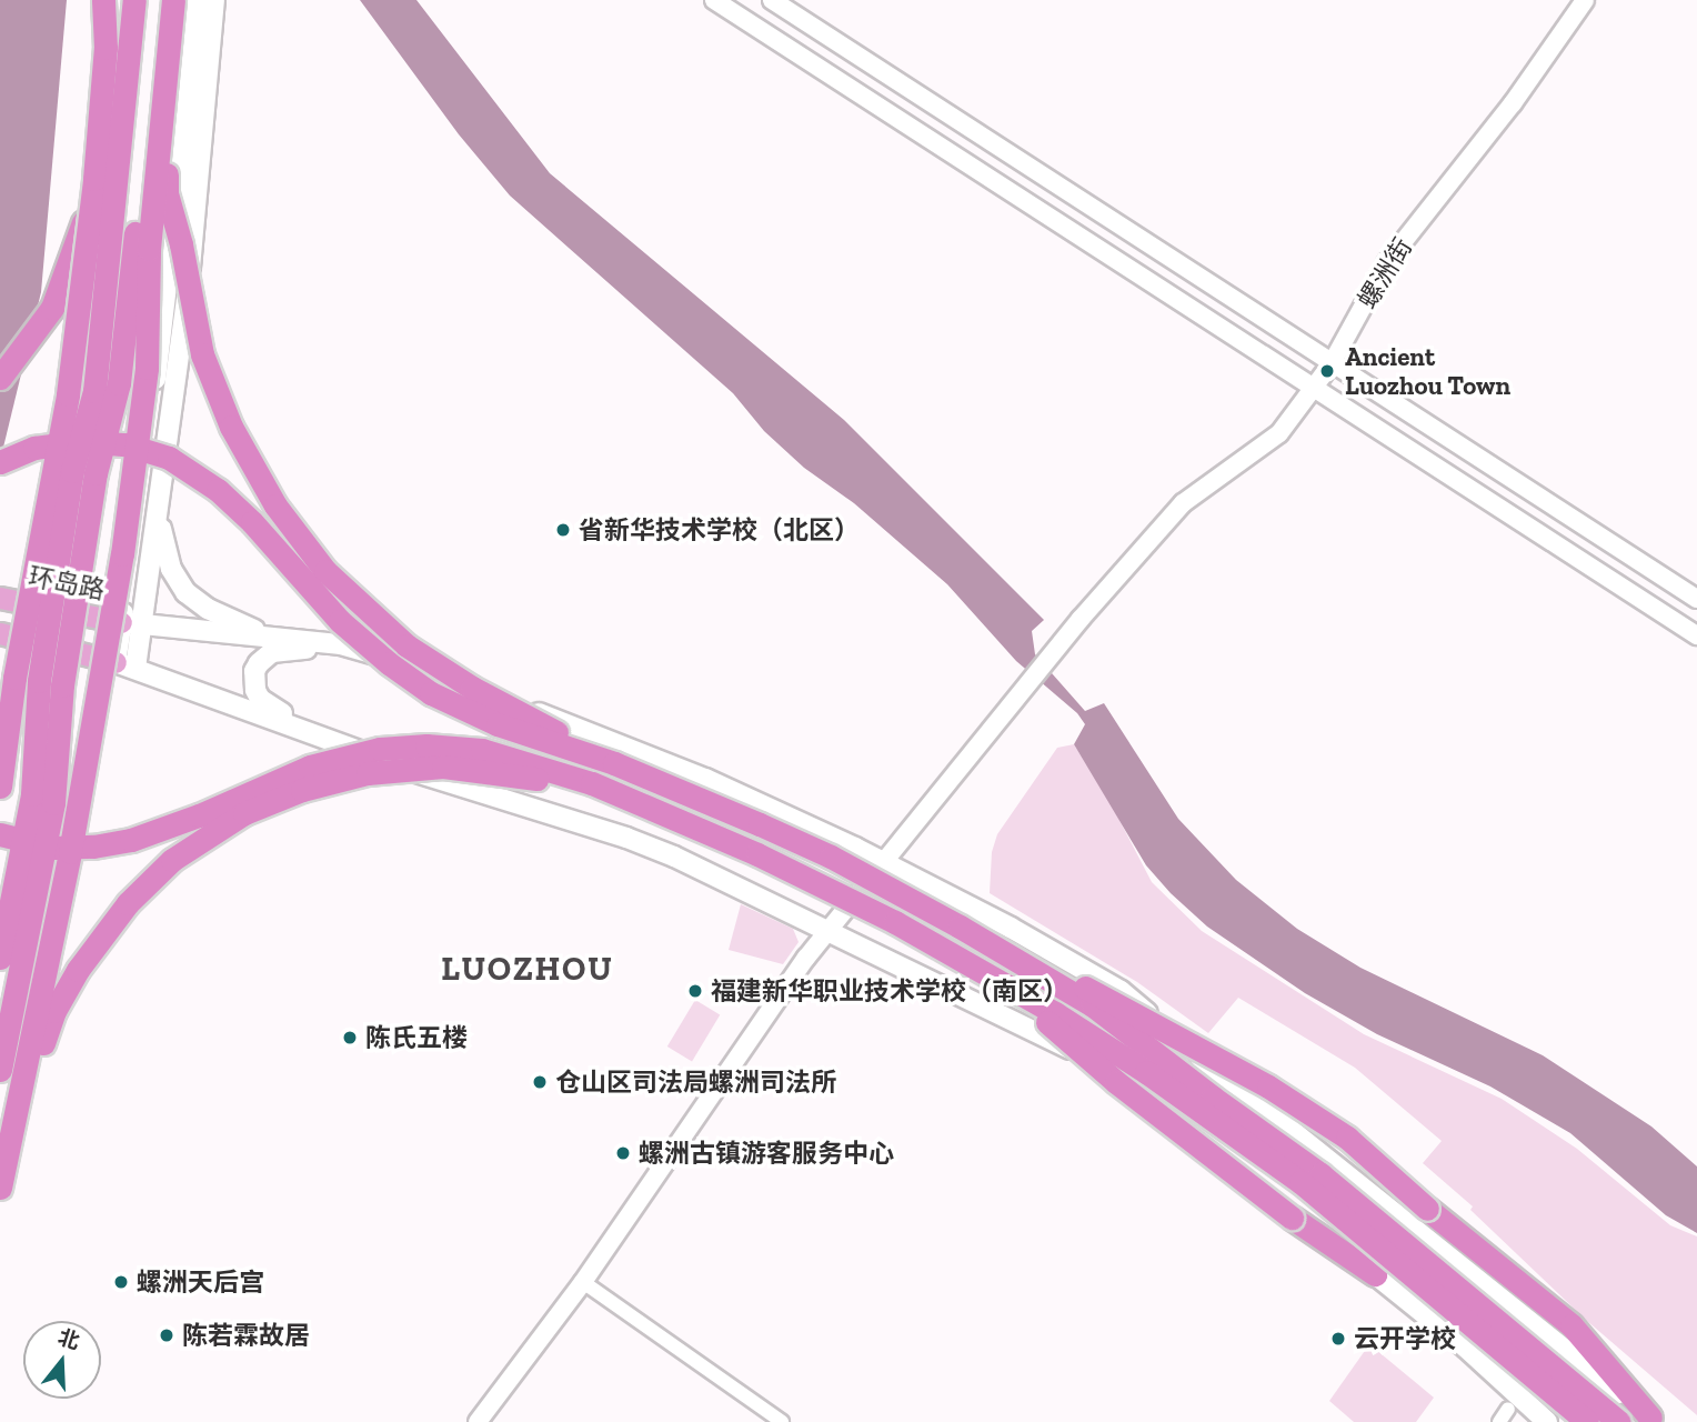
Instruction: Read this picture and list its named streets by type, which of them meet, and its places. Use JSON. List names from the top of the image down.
{
  "streets": {
    "main road": ["环岛路"],
    "street": ["螺洲街"]
  },
  "districts": ["LUOZHOU"],
  "places": [
    "Ancient Luozhou Town",
    "省新华技术学校（北区）",
    "福建新华职业技术学校（南区）",
    "陈氏五楼",
    "仓山区司法局螺洲司法所",
    "螺洲古镇游客服务中心",
    "螺洲天后宫",
    "陈若霖故居",
    "云开学校"
  ],
  "north": "top"
}
